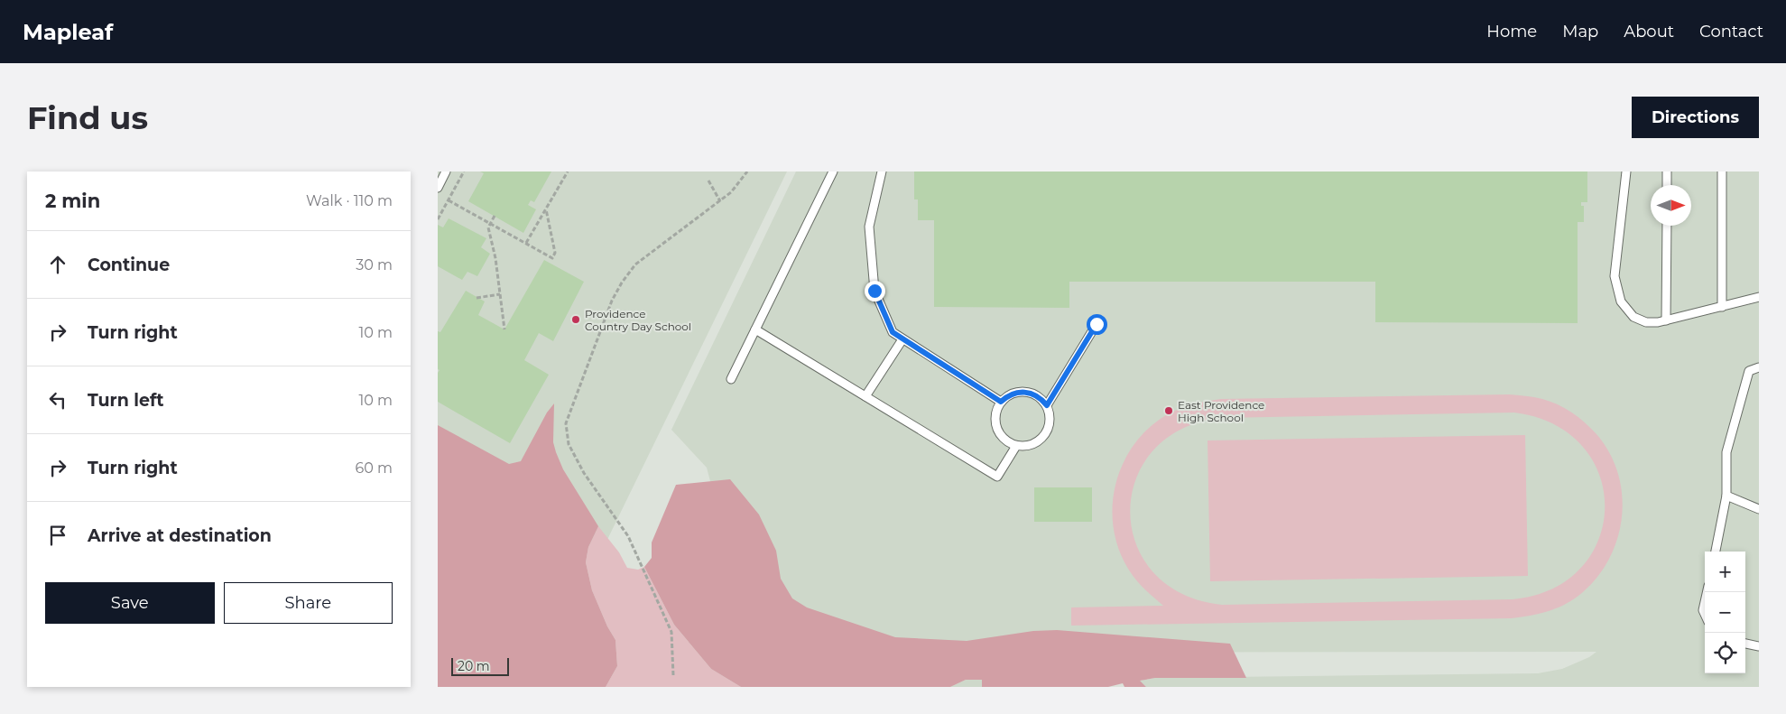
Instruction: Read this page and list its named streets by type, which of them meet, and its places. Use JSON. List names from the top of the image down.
{
  "places": ["Providence Country Day School", "East Providence High School"],
  "scale_bar": "20 m",
  "north": "right",
  "page": {
    "header": "Mapleaf",
    "nav": [
      "Home",
      "Map",
      "About",
      "Contact"
    ],
    "buttons": [
      "Directions",
      ["Save", "Share"]
    ],
    "title": "Find us",
    "heading": ["2 min", "Walk · 110 m"],
    "list": [
      ["Continue", "30 m"],
      ["Turn right", "10 m"],
      ["Turn left", "10 m"],
      ["Turn right", "60 m"],
      "Arrive at destination"
    ],
    "map_buttons": ["+", "−"],
    "scale": "20 m"
  }
}
